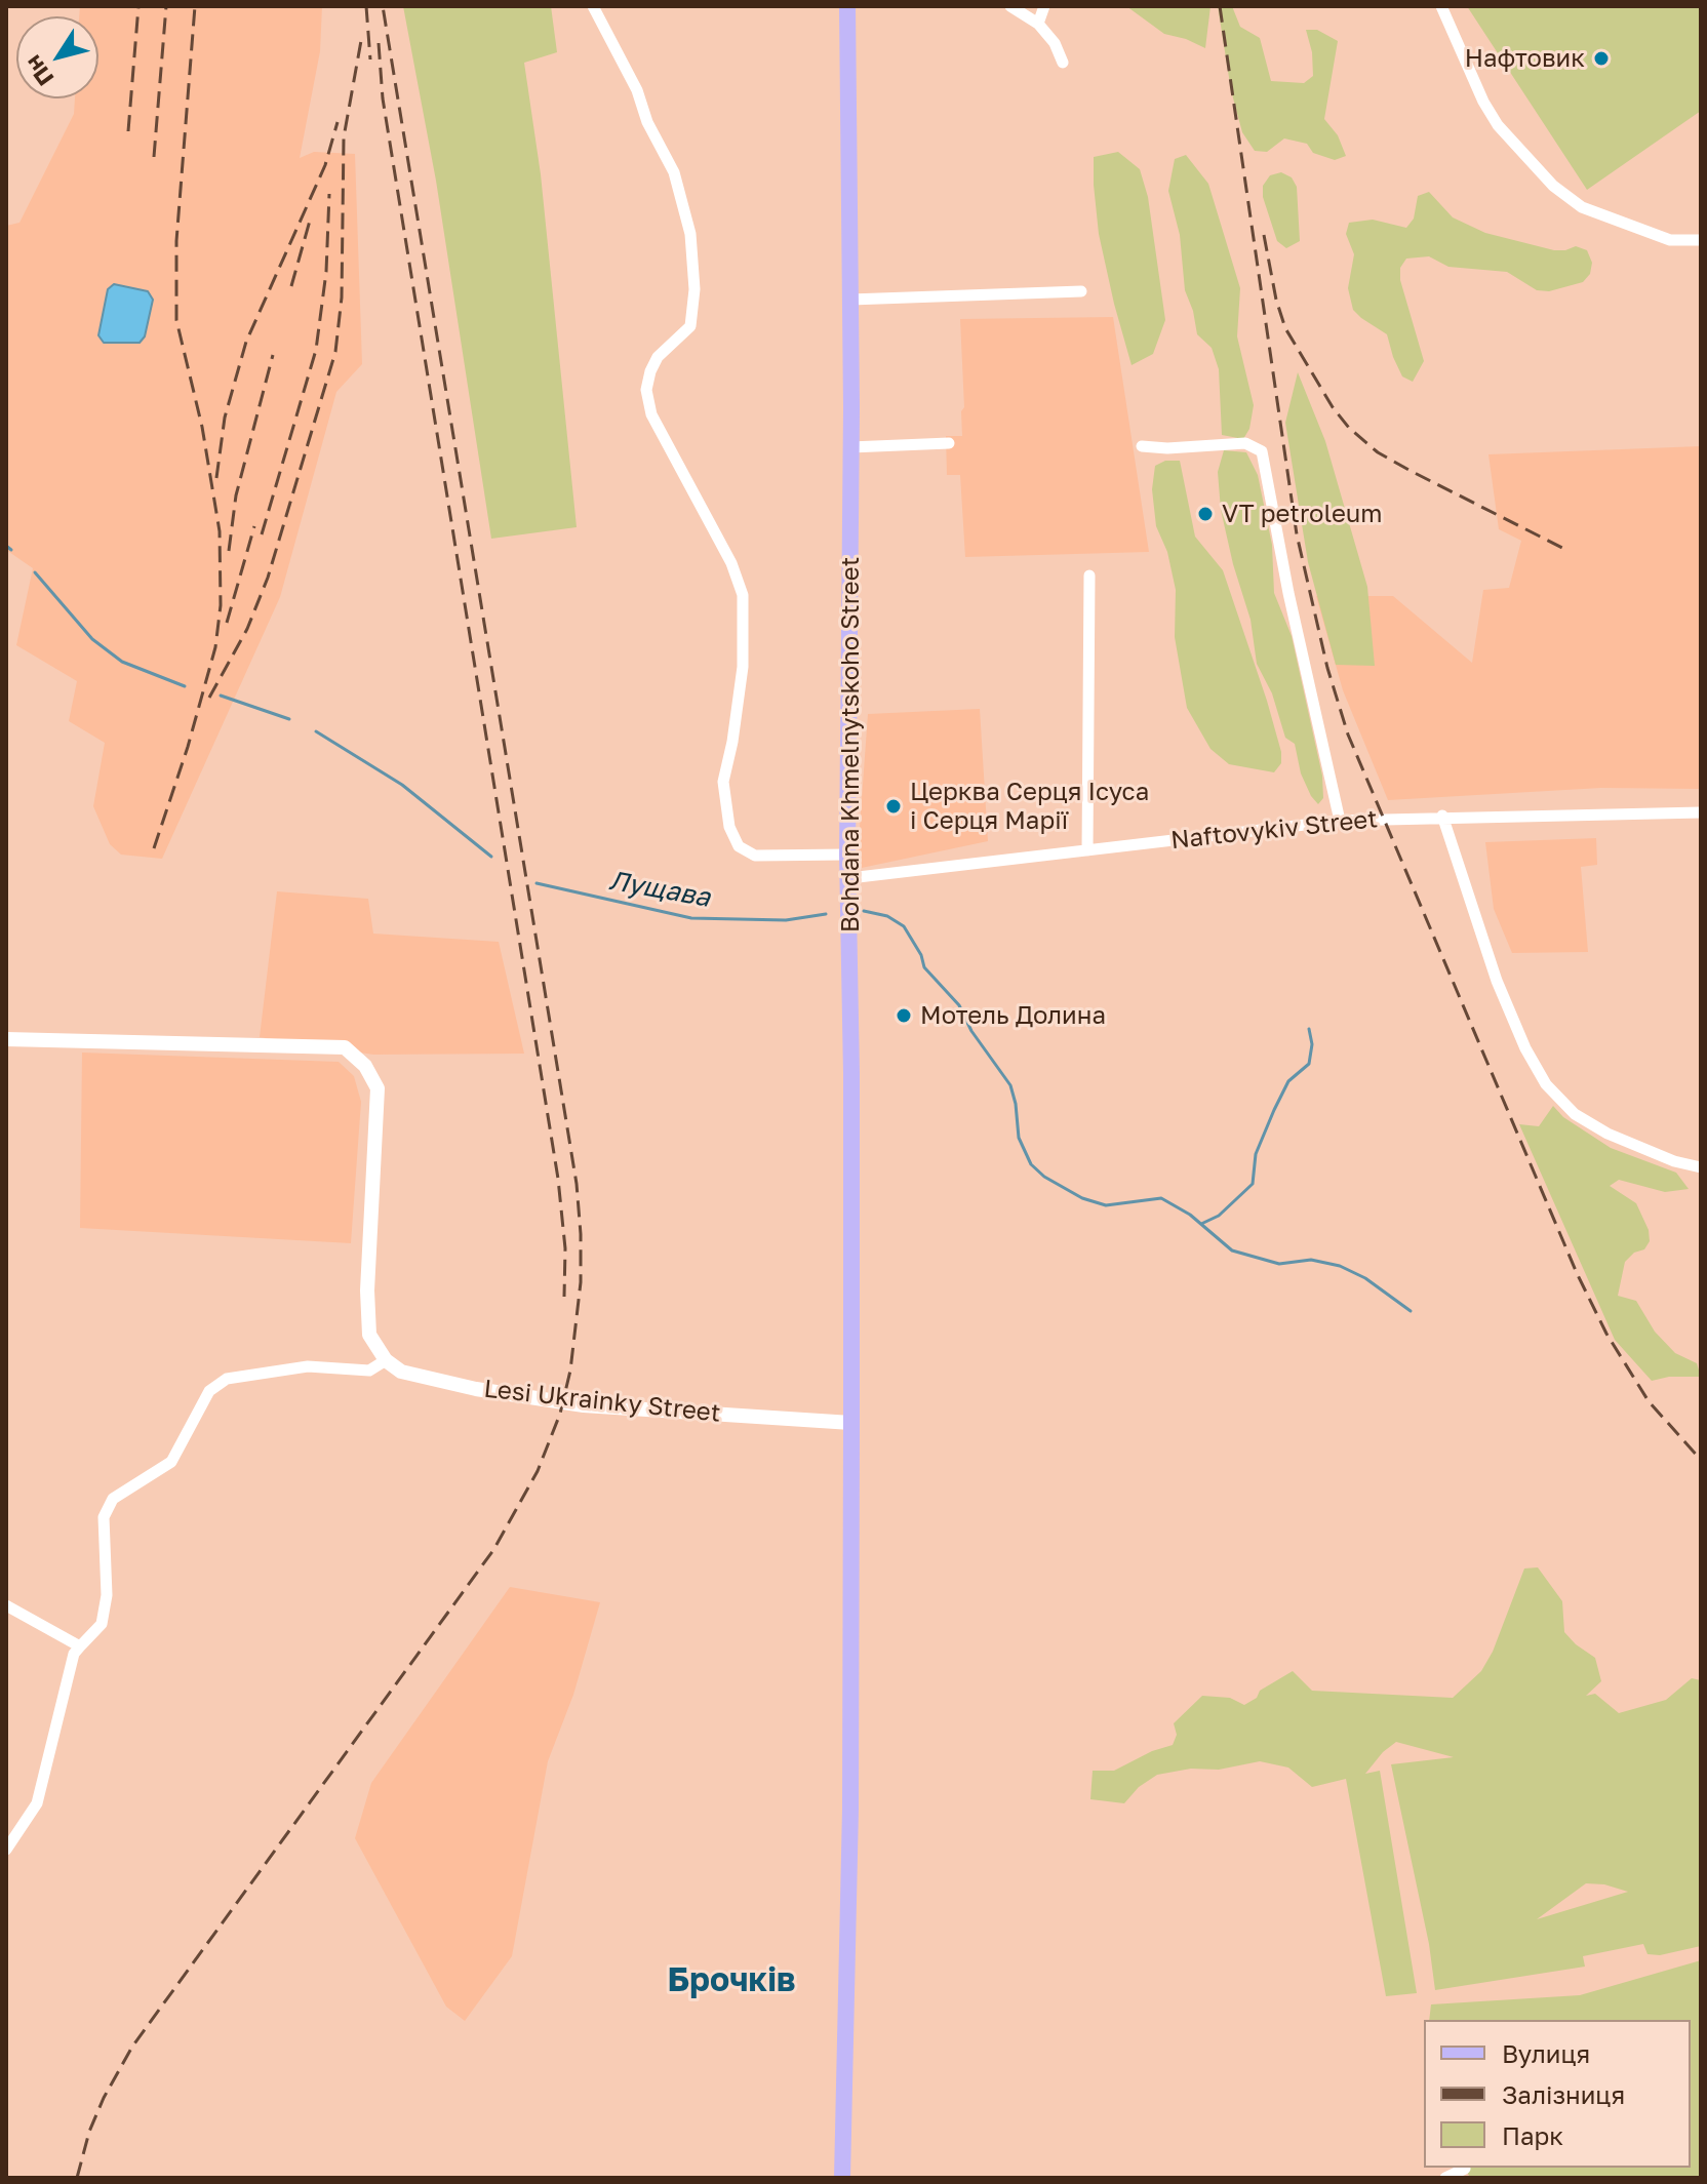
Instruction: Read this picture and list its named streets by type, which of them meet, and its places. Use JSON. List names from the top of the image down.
{
  "streets": {
    "main road": ["Bohdana Khmelnytskoho Street"],
    "street": ["Naftovykiv Street", "Lesi Ukrainky Street"]
  },
  "crossings": [
    ["Bohdana Khmelnytskoho Street", "Naftovykiv Street"],
    ["Bohdana Khmelnytskoho Street", "Lesi Ukrainky Street"]
  ],
  "districts": ["Брочків"],
  "water": ["Лущава"],
  "places": [
    "Нафтовик",
    "VT petroleum",
    "Церква Серця Ісуса і Серця Марії",
    "Мотель Долина"
  ],
  "legend": ["Вулиця", "Залізниця", "Парк"],
  "north": "bottom left"
}
